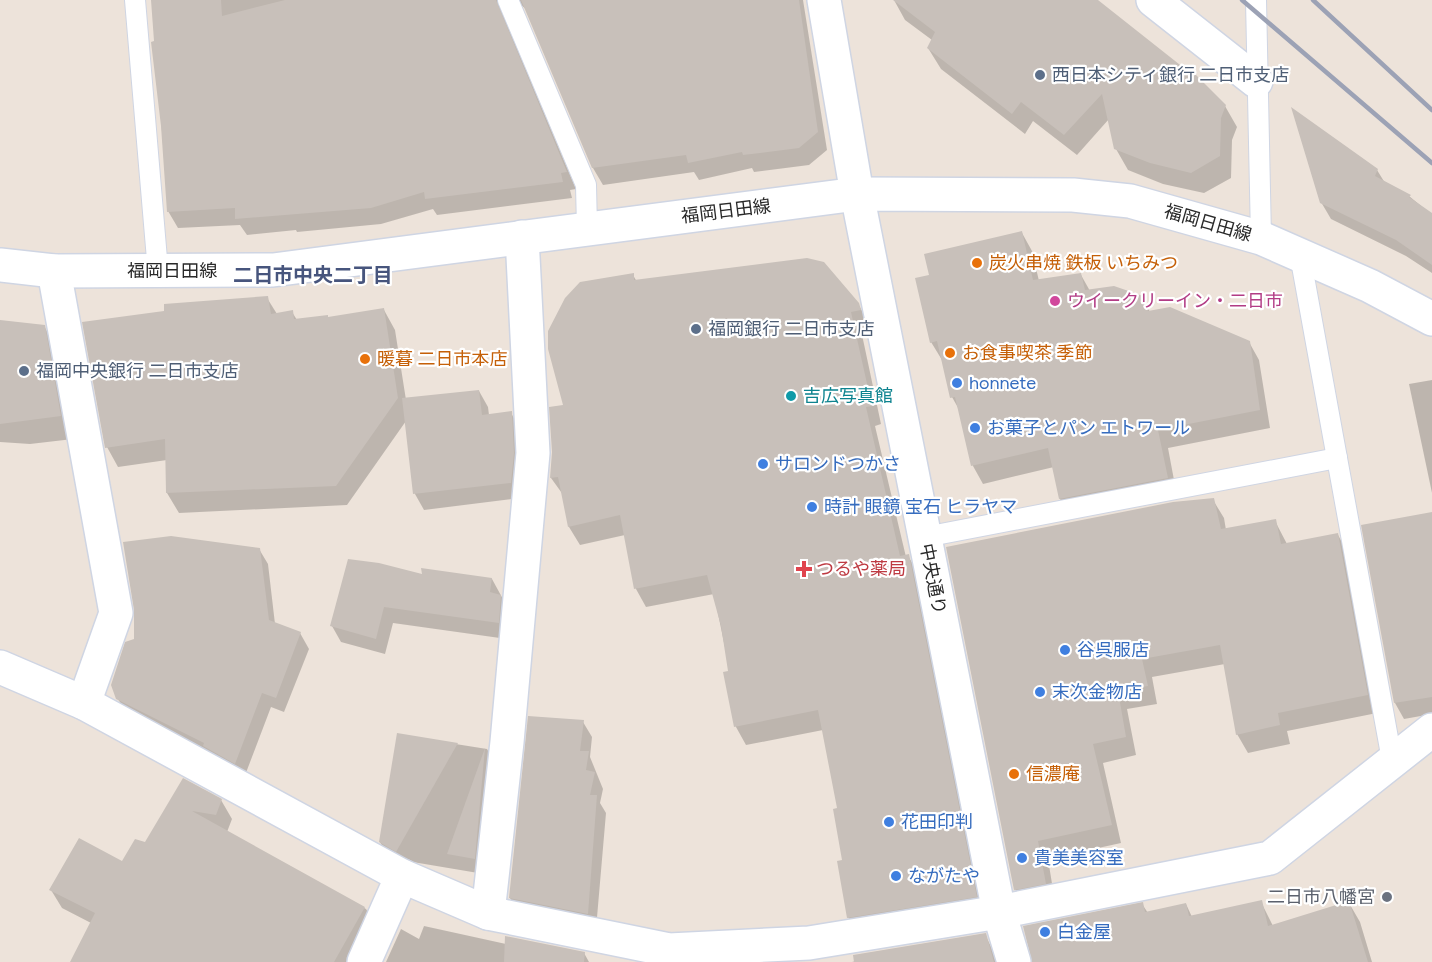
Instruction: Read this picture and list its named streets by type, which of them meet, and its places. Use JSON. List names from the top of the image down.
{
  "streets": {
    "street": ["福岡日田線", "中央通り"]
  },
  "crossings": [
    ["福岡日田線", "中央通り"]
  ],
  "districts": ["二日市中央二丁目"],
  "places": {
    "other": [
      "西日本シティ銀行 二日市支店",
      "炭火串焼 鉄板 いちみつ",
      "ウイークリーイン・二日市",
      "福岡銀行 二日市支店",
      "お食事喫茶 季節",
      "暖暮 二日市本店",
      "福岡中央銀行 二日市支店",
      "honnete",
      "吉広写真館",
      "お菓子とパン エトワール",
      "サロンドつかさ",
      "時計 眼鏡 宝石 ヒラヤマ",
      "谷呉服店",
      "末次金物店",
      "信濃庵",
      "花田印判",
      "貴美美容室",
      "ながたや",
      "二日市八幡宮",
      "白金屋"
    ],
    "health": ["つるや薬局"]
  }
}
